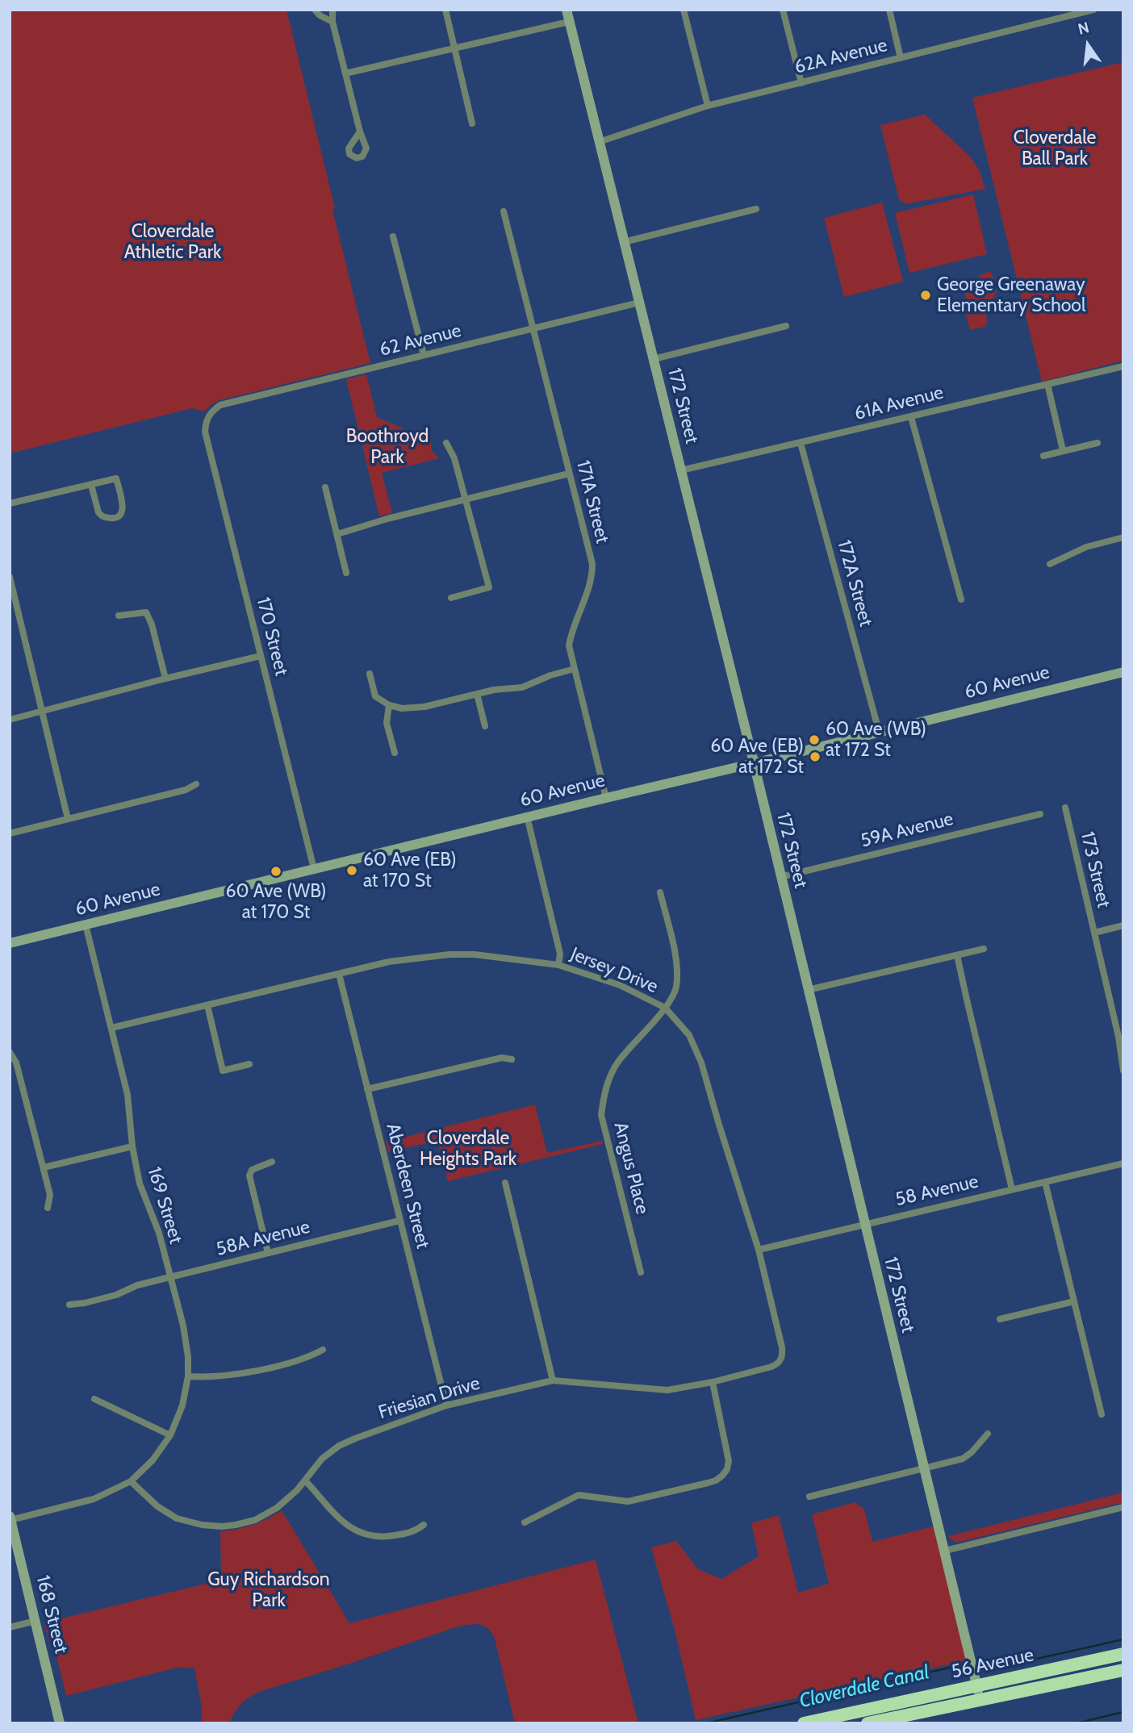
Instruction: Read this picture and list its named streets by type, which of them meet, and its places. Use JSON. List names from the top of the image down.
{
  "streets": {
    "highway": ["56 Avenue"],
    "street": [
      "62A Avenue",
      "62 Avenue",
      "61A Avenue",
      "172 Street",
      "171A Street",
      "172A Street",
      "170 Street",
      "60 Avenue",
      "59A Avenue",
      "173 Street",
      "Jersey Drive",
      "Angus Place",
      "Aberdeen Street",
      "58 Avenue",
      "169 Street",
      "58A Avenue",
      "Friesian Drive",
      "168 Street"
    ]
  },
  "crossings": [
    ["62A Avenue", "172 Street"],
    ["62 Avenue", "172 Street"],
    ["62 Avenue", "171A Street"],
    ["62 Avenue", "170 Street"],
    ["61A Avenue", "172 Street"],
    ["61A Avenue", "172A Street"],
    ["172 Street", "60 Avenue"],
    ["172 Street", "59A Avenue"],
    ["172 Street", "58 Avenue"],
    ["172 Street", "56 Avenue"],
    ["171A Street", "60 Avenue"],
    ["172A Street", "60 Avenue"],
    ["170 Street", "60 Avenue"],
    ["60 Avenue", "169 Street"],
    ["Jersey Drive", "Angus Place"],
    ["Jersey Drive", "Aberdeen Street"],
    ["Jersey Drive", "58 Avenue"],
    ["Jersey Drive", "169 Street"],
    ["Jersey Drive", "Friesian Drive"],
    ["Aberdeen Street", "58A Avenue"],
    ["Aberdeen Street", "Friesian Drive"],
    ["169 Street", "58A Avenue"],
    ["169 Street", "Friesian Drive"],
    ["169 Street", "168 Street"]
  ],
  "water": ["Cloverdale Canal"],
  "parks": [
    "Cloverdale Ball Park",
    "Cloverdale Athletic Park",
    "Boothroyd Park",
    "Cloverdale Heights Park",
    "Guy Richardson Park"
  ],
  "places": [
    "George Greenaway Elementary School",
    "60 Ave (WB) at 172 St",
    "60 Ave (EB) at 172 St",
    "60 Ave (EB) at 170 St",
    "60 Ave (WB) at 170 St"
  ],
  "north": "top"
}
